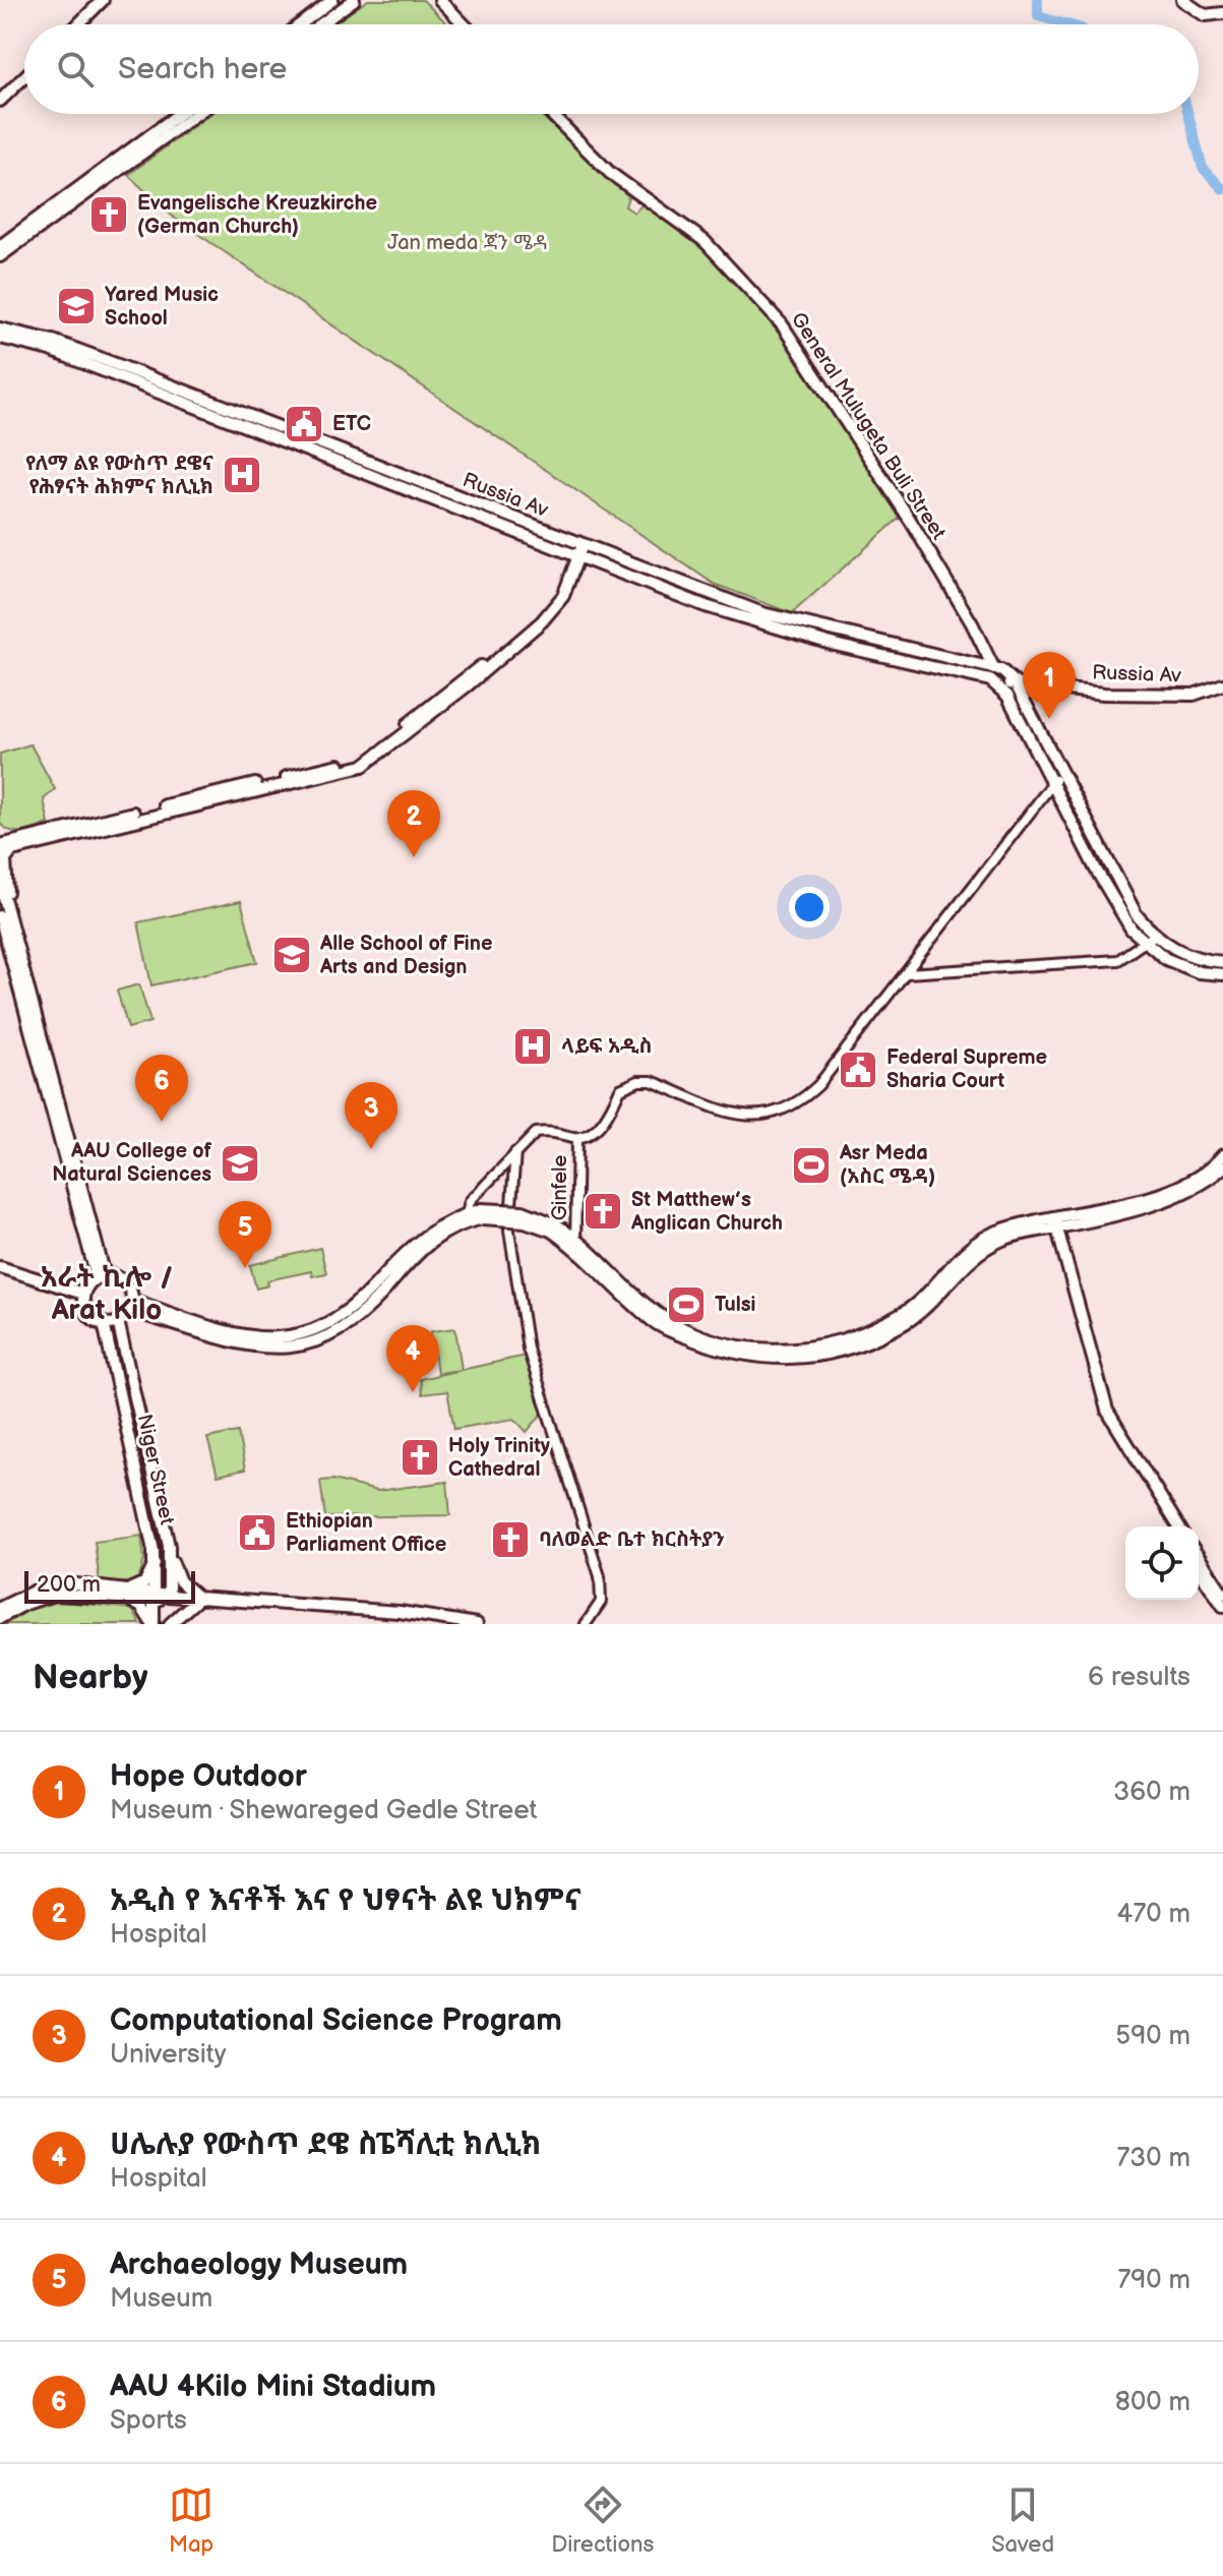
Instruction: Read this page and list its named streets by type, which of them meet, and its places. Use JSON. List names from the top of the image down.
{
  "streets": {
    "main road": ["General Mulugeta Buli Street", "Russia Av", "Niger Street"],
    "street": ["Ginfele"]
  },
  "crossings": [
    ["General Mulugeta Buli Street", "Russia Av"]
  ],
  "districts": ["አራት ኪሎ / Arat Kilo"],
  "parks": ["Jan meda ጃን ሜዳ"],
  "places": {
    "church": [
      "Evangelische Kreuzkirche (German Church)",
      "St Matthew’s Anglican Church",
      "Holy Trinity Cathedral",
      "ባለወልድ ቤተ ክርስትያን"
    ],
    "school or university": ["Yared Music School", "Alle School of Fine Arts and Design", "AAU College of Natural Sciences"],
    "public building": ["ETC", "Federal Supreme Sharia Court", "Ethiopian Parliament Office"],
    "hospital": ["የለማ ልዩ የውስጥ ደዌና የሕፃናት ሕክምና ክሊኒክ", "ላይፍ አዲስ"],
    "sports": ["Asr Meda (አስር ሜዳ)", "Tulsi"]
  },
  "scale_bar": "200 m",
  "page": {
    "search": "Search here",
    "pins": [
      "1",
      "2",
      "6",
      "3",
      "5",
      "4"
    ],
    "scale": "200 m",
    "heading": ["Nearby", "6 results"],
    "list": [
      {
        "mark": "1",
        "name": "Hope Outdoor",
        "note": "Museum · Shewareged Gedle Street",
        "value": "360 m"
      },
      {
        "mark": "2",
        "name": "አዲስ የ እናቶች እና የ ህፃናት ልዩ ህክምና",
        "note": "Hospital",
        "value": "470 m"
      },
      {
        "mark": "3",
        "name": "Computational Science Program",
        "note": "University",
        "value": "590 m"
      },
      {
        "mark": "4",
        "name": "ሀሌሉያ የውስጥ ደዌ ስፔሻሊቲ ክሊኒክ",
        "note": "Hospital",
        "value": "730 m"
      },
      {
        "mark": "5",
        "name": "Archaeology Museum",
        "note": "Museum",
        "value": "790 m"
      },
      {
        "mark": "6",
        "name": "AAU 4Kilo Mini Stadium",
        "note": "Sports",
        "value": "800 m"
      }
    ],
    "nav": ["Map", "Directions", "Saved"]
  }
}
